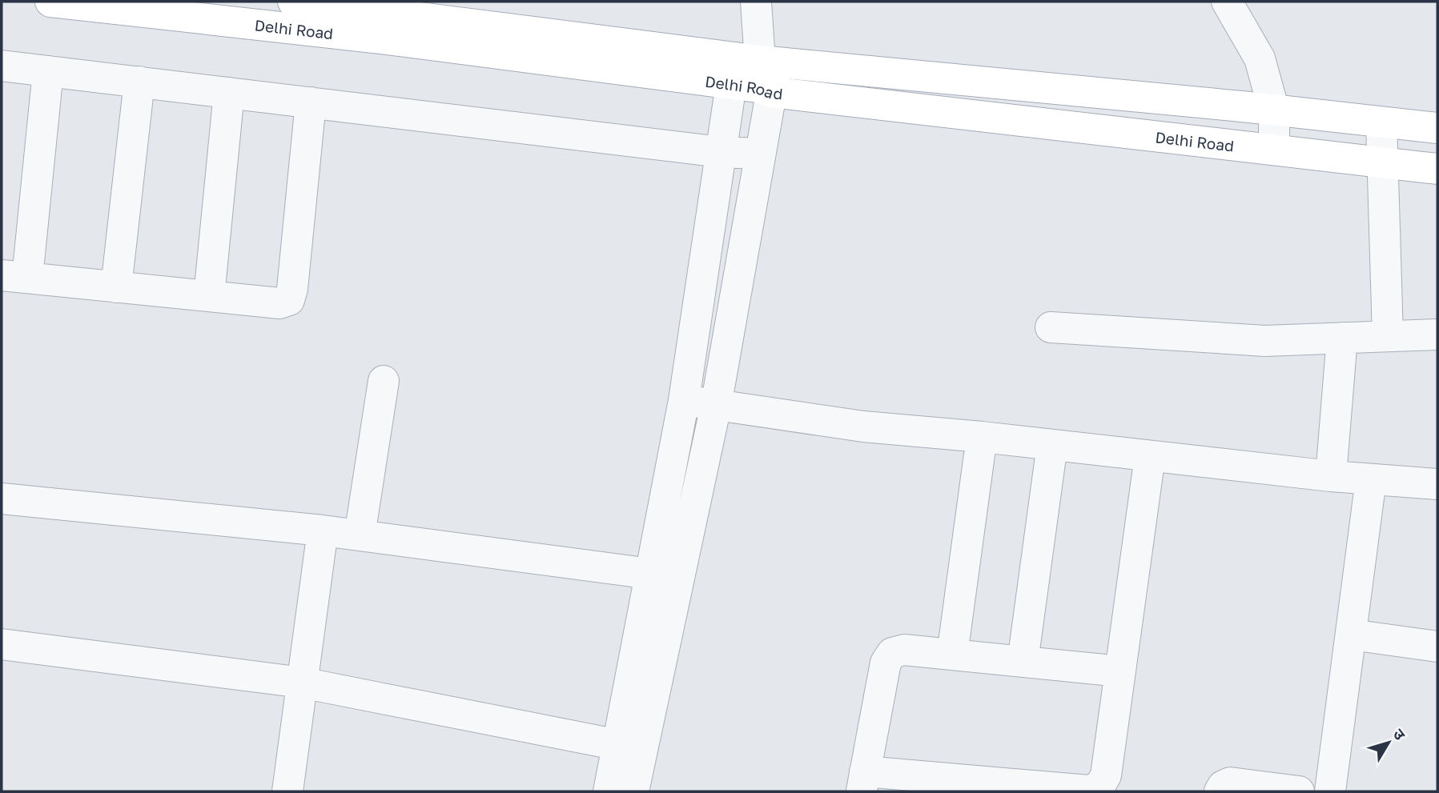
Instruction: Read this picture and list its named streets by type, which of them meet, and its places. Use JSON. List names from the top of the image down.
{
  "streets": {
    "main road": ["Delhi Road"]
  },
  "north": "top right"
}
